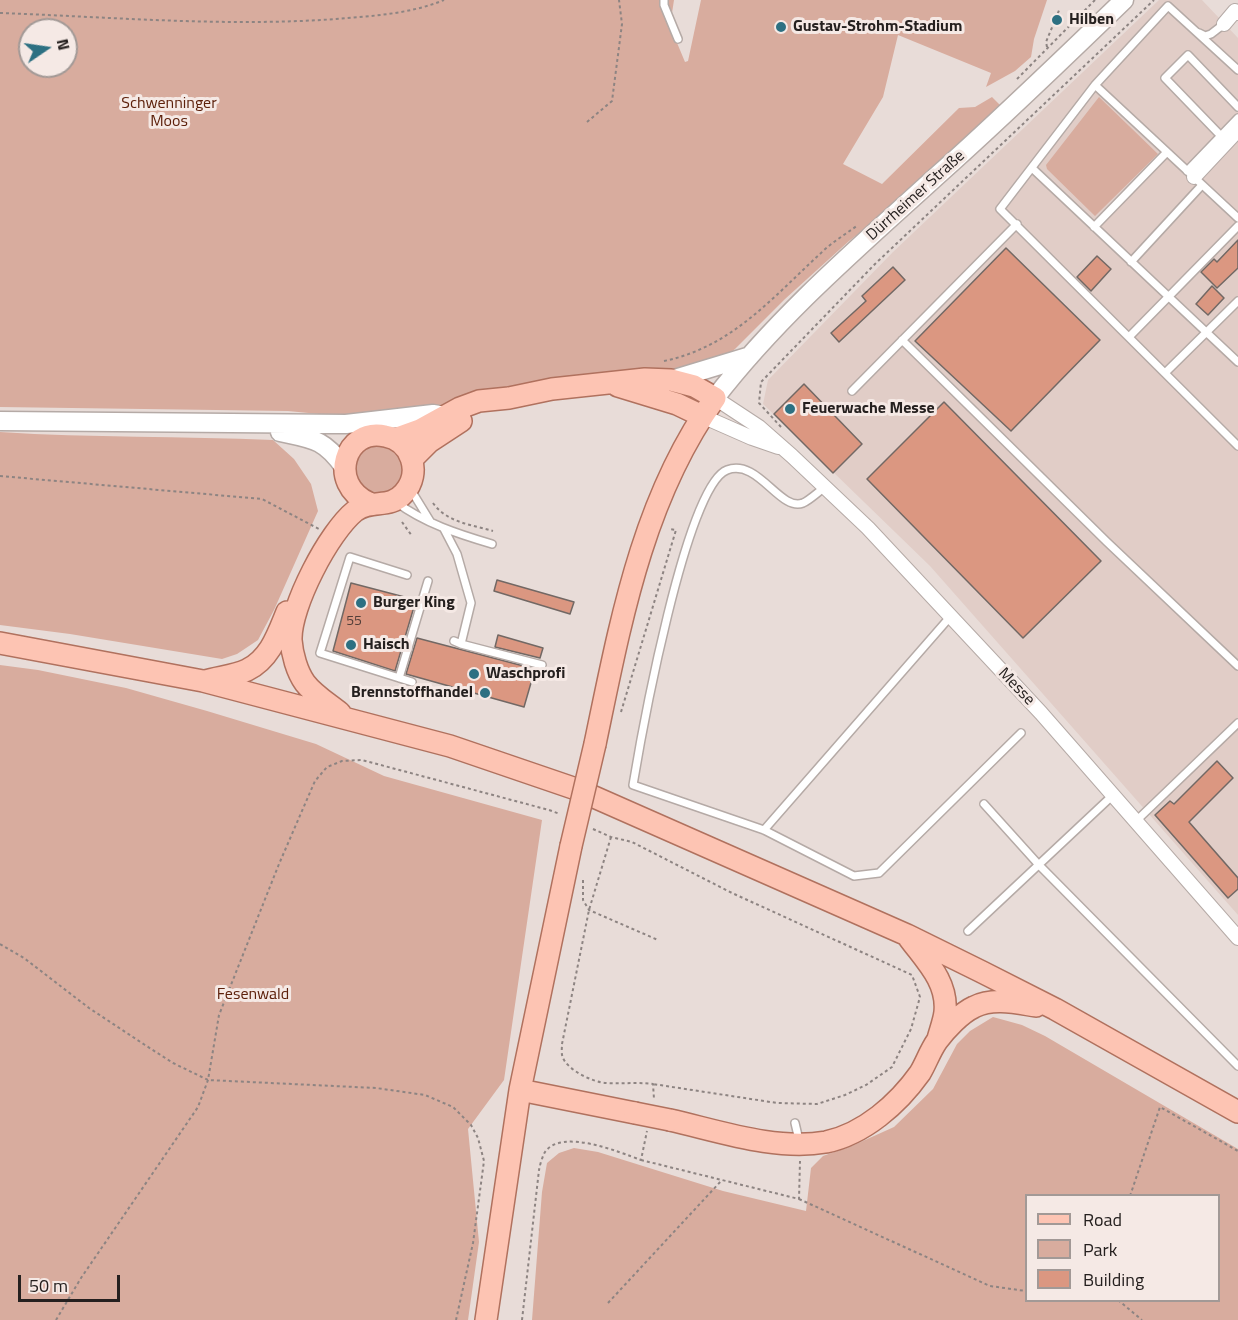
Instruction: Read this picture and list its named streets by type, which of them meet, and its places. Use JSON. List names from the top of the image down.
{
  "streets": {
    "main road": ["Dürrheimer Straße"],
    "street": ["Messe"]
  },
  "crossings": [
    ["Dürrheimer Straße", "Messe"]
  ],
  "parks": ["Schwenninger Moos", "Fesenwald"],
  "places": [
    "Hilben",
    "Gustav-Strohm-Stadium",
    "Feuerwache Messe",
    "Burger King",
    "Haisch",
    "Waschprofi",
    "Brennstoffhandel"
  ],
  "house_numbers": ["55"],
  "legend": ["Road", "Park", "Building"],
  "scale_bar": "50 m",
  "north": "right"
}
